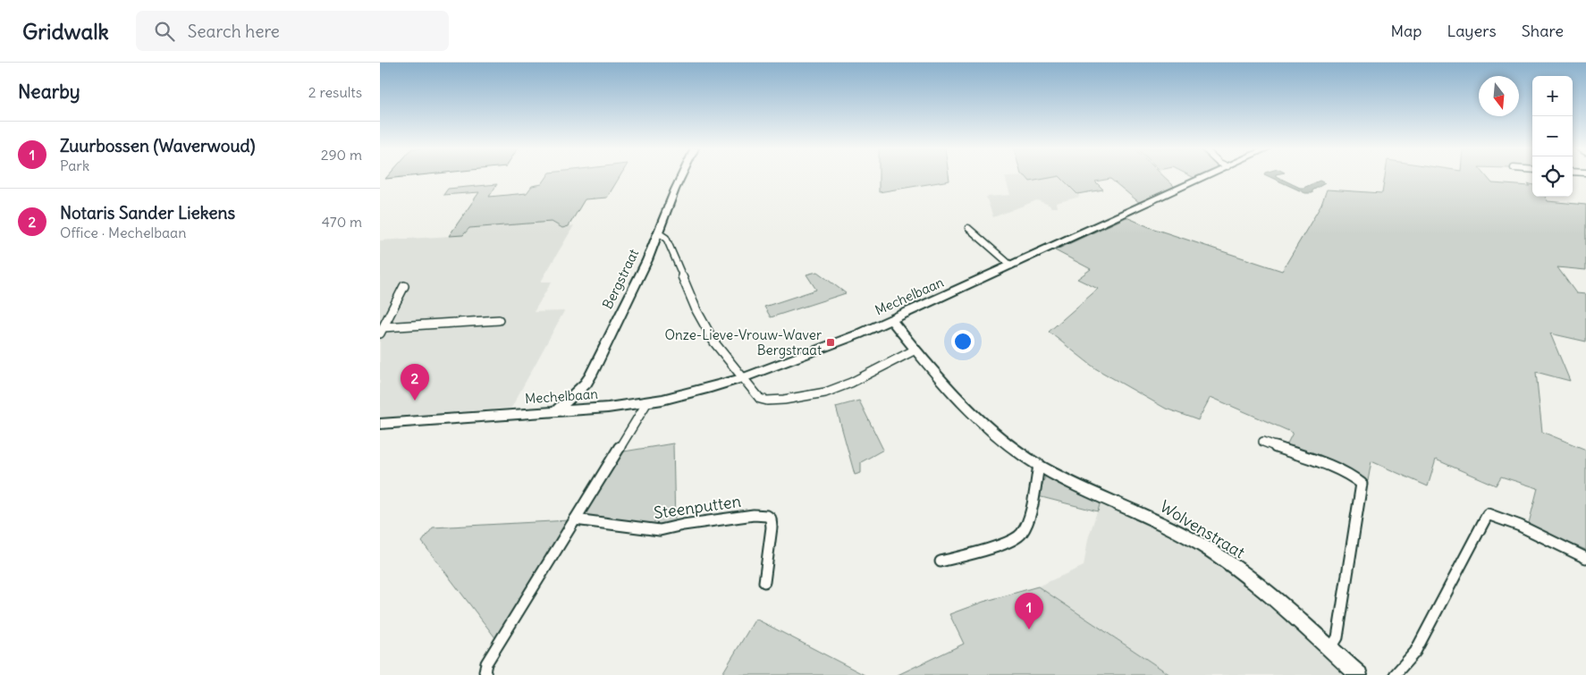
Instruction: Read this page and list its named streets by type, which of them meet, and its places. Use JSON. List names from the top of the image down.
{
  "streets": {
    "street": [
      "Bergstraat",
      "Mechelbaan",
      "Steenputten",
      "Wolvenstraat"
    ]
  },
  "crossings": [
    ["Bergstraat", "Mechelbaan"],
    ["Mechelbaan", "Wolvenstraat"]
  ],
  "places": {
    "transit": ["Onze-Lieve-Vrouw-Waver Bergstraat"]
  },
  "north": "bottom",
  "page": {
    "header": "Gridwalk",
    "search": "Search here",
    "nav": ["Map", "Layers", "Share"],
    "heading": ["Nearby", "2 results"],
    "map_buttons": ["+", "−"],
    "list": [
      {
        "mark": "1",
        "name": "Zuurbossen (Waverwoud)",
        "note": "Park",
        "value": "290 m"
      },
      {
        "mark": "2",
        "name": "Notaris Sander Liekens",
        "note": "Office · Mechelbaan",
        "value": "470 m"
      }
    ],
    "pins": ["2", "1"]
  }
}
